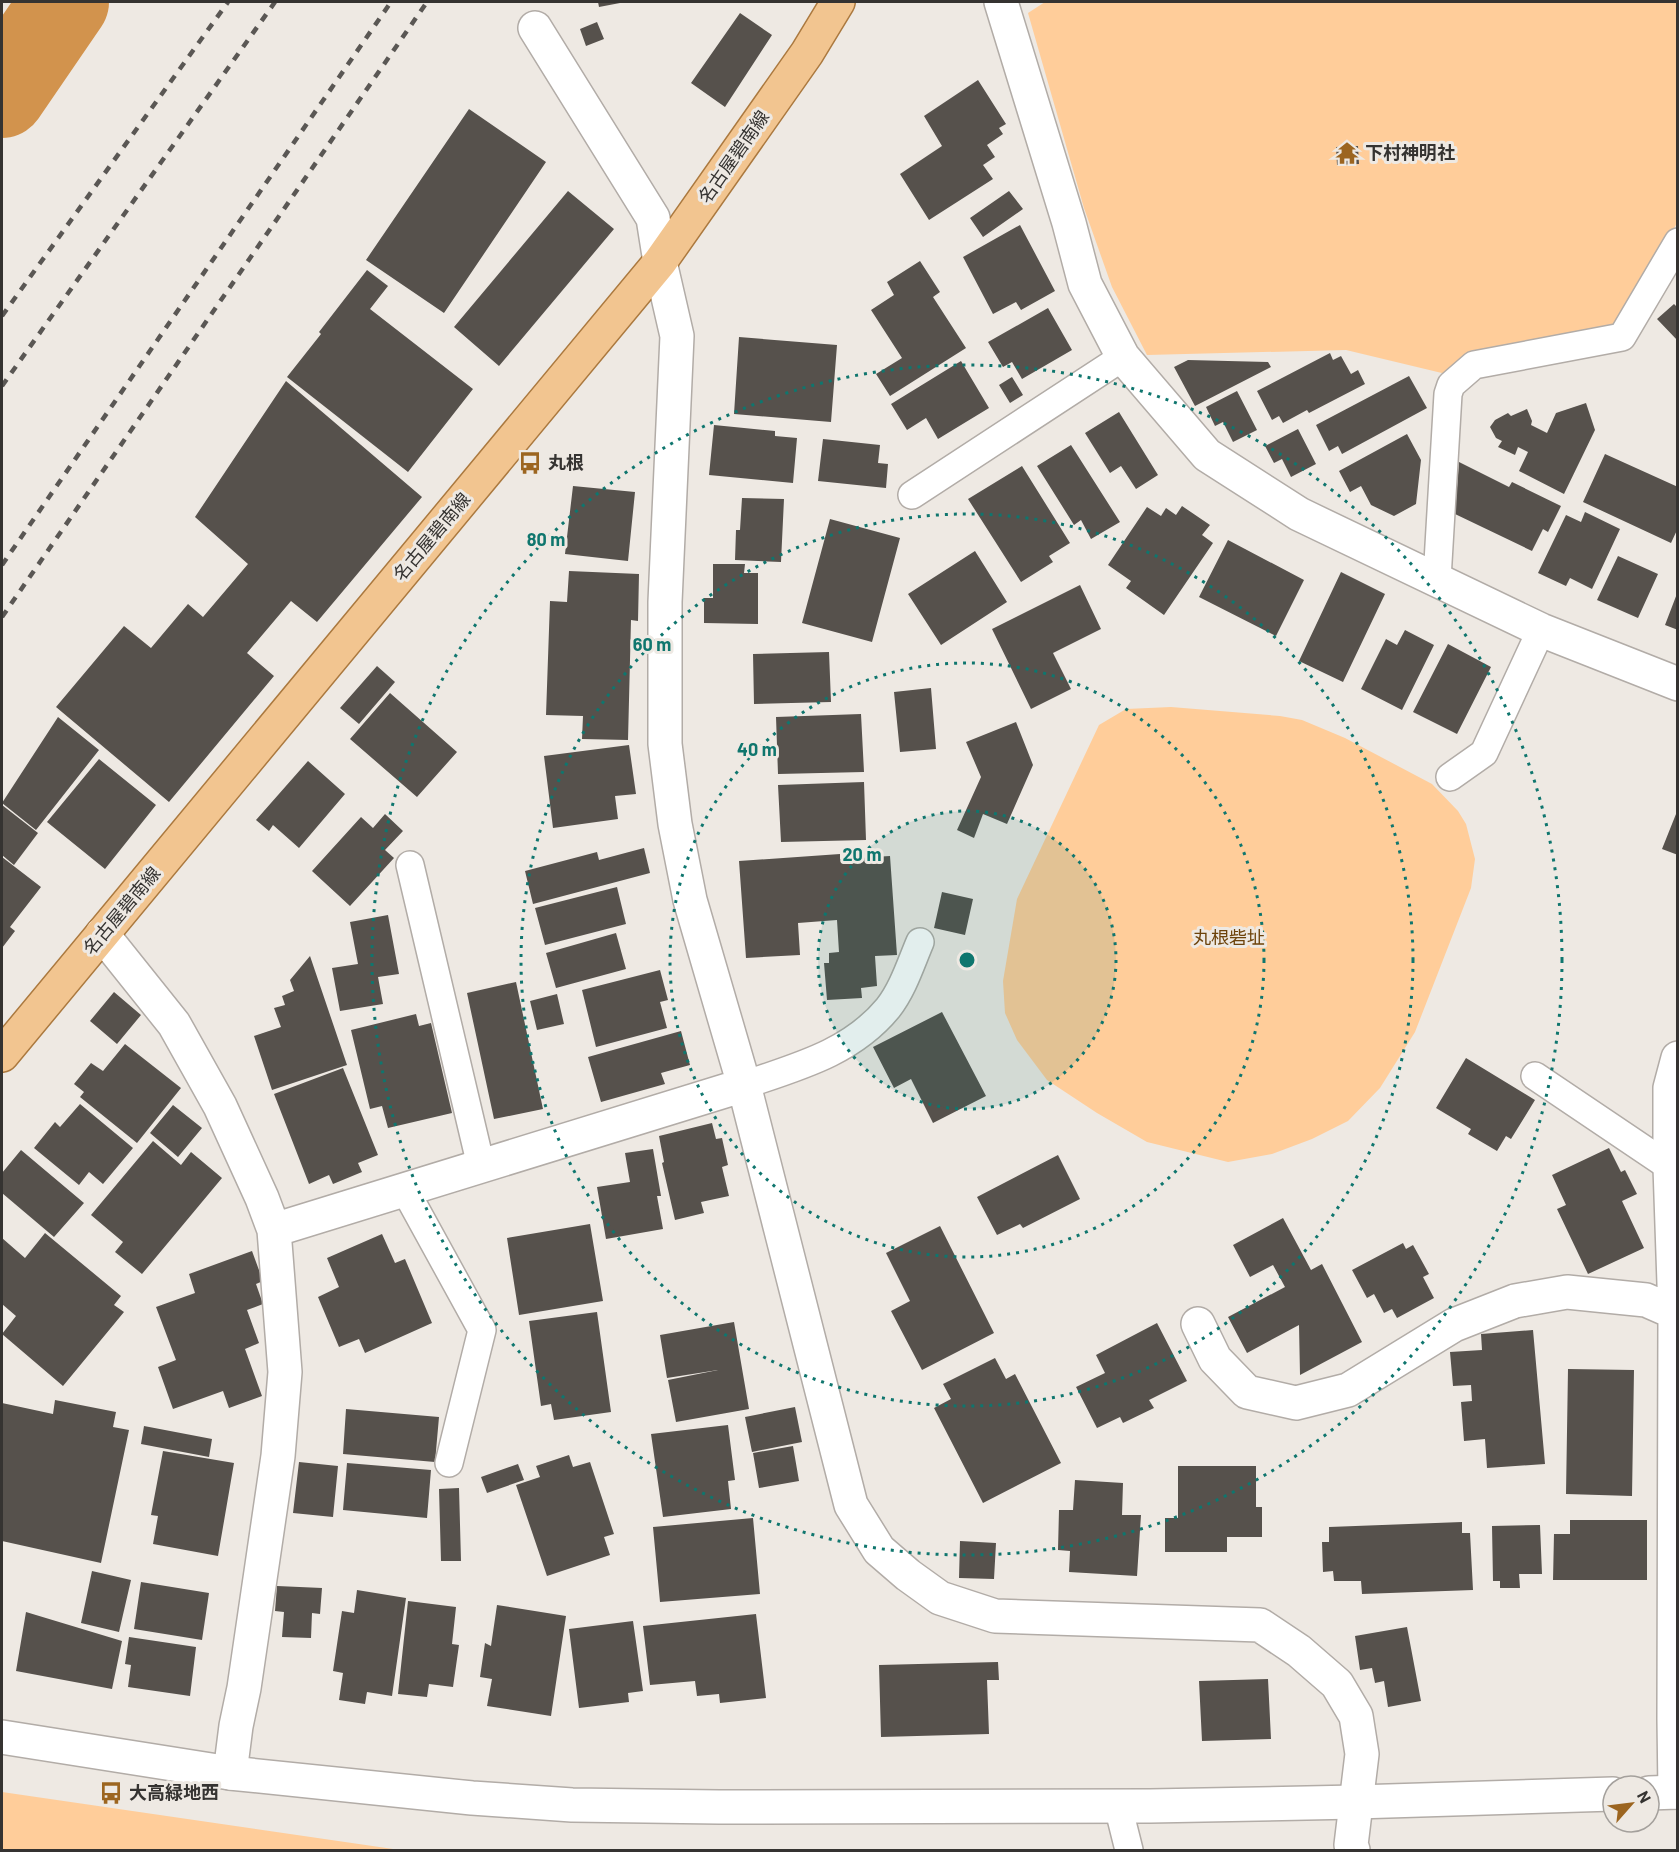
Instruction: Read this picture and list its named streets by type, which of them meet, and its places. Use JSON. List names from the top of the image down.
{
  "streets": {
    "main road": ["名古屋碧南線"]
  },
  "parks": ["丸根砦址"],
  "places": {
    "temple": ["下村神明社"],
    "bus stop": ["丸根", "大高緑地西"]
  },
  "north": "top right",
  "rings": [
    "80 m",
    "60 m",
    "40 m",
    "20 m"
  ]
}
